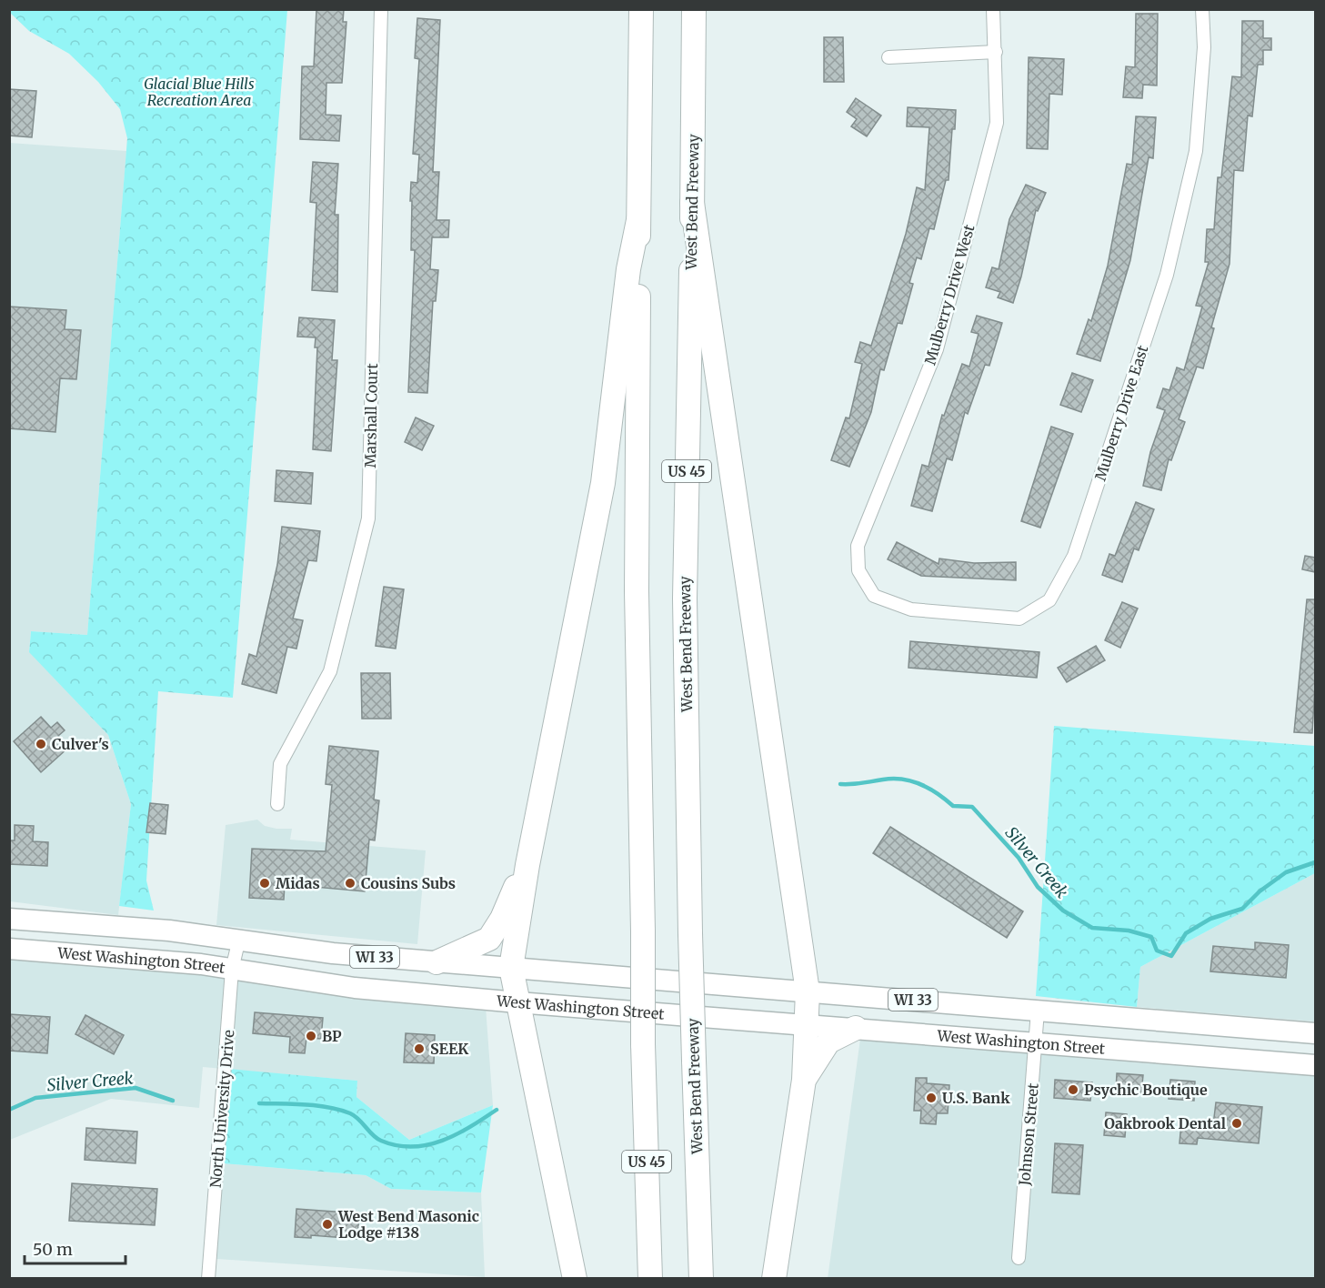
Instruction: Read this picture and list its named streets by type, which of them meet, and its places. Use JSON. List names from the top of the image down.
{
  "streets": {
    "highway": ["West Bend Freeway", "US 45"],
    "main road": ["WI 33", "West Washington Street"],
    "street": [
      "Mulberry Drive West",
      "Mulberry Drive East",
      "Marshall Court",
      "North University Drive",
      "Johnson Street"
    ]
  },
  "crossings": [
    ["Mulberry Drive West", "Mulberry Drive East"],
    ["West Washington Street", "North University Drive"],
    ["West Washington Street", "Johnson Street"]
  ],
  "water": ["Silver Creek"],
  "parks": ["Glacial Blue Hills Recreation Area"],
  "places": [
    "Culver's",
    "Midas",
    "Cousins Subs",
    "BP",
    "SEEK",
    "Psychic Boutique",
    "U.S. Bank",
    "Oakbrook Dental",
    "West Bend Masonic Lodge #138"
  ],
  "scale_bar": "50 m"
}
